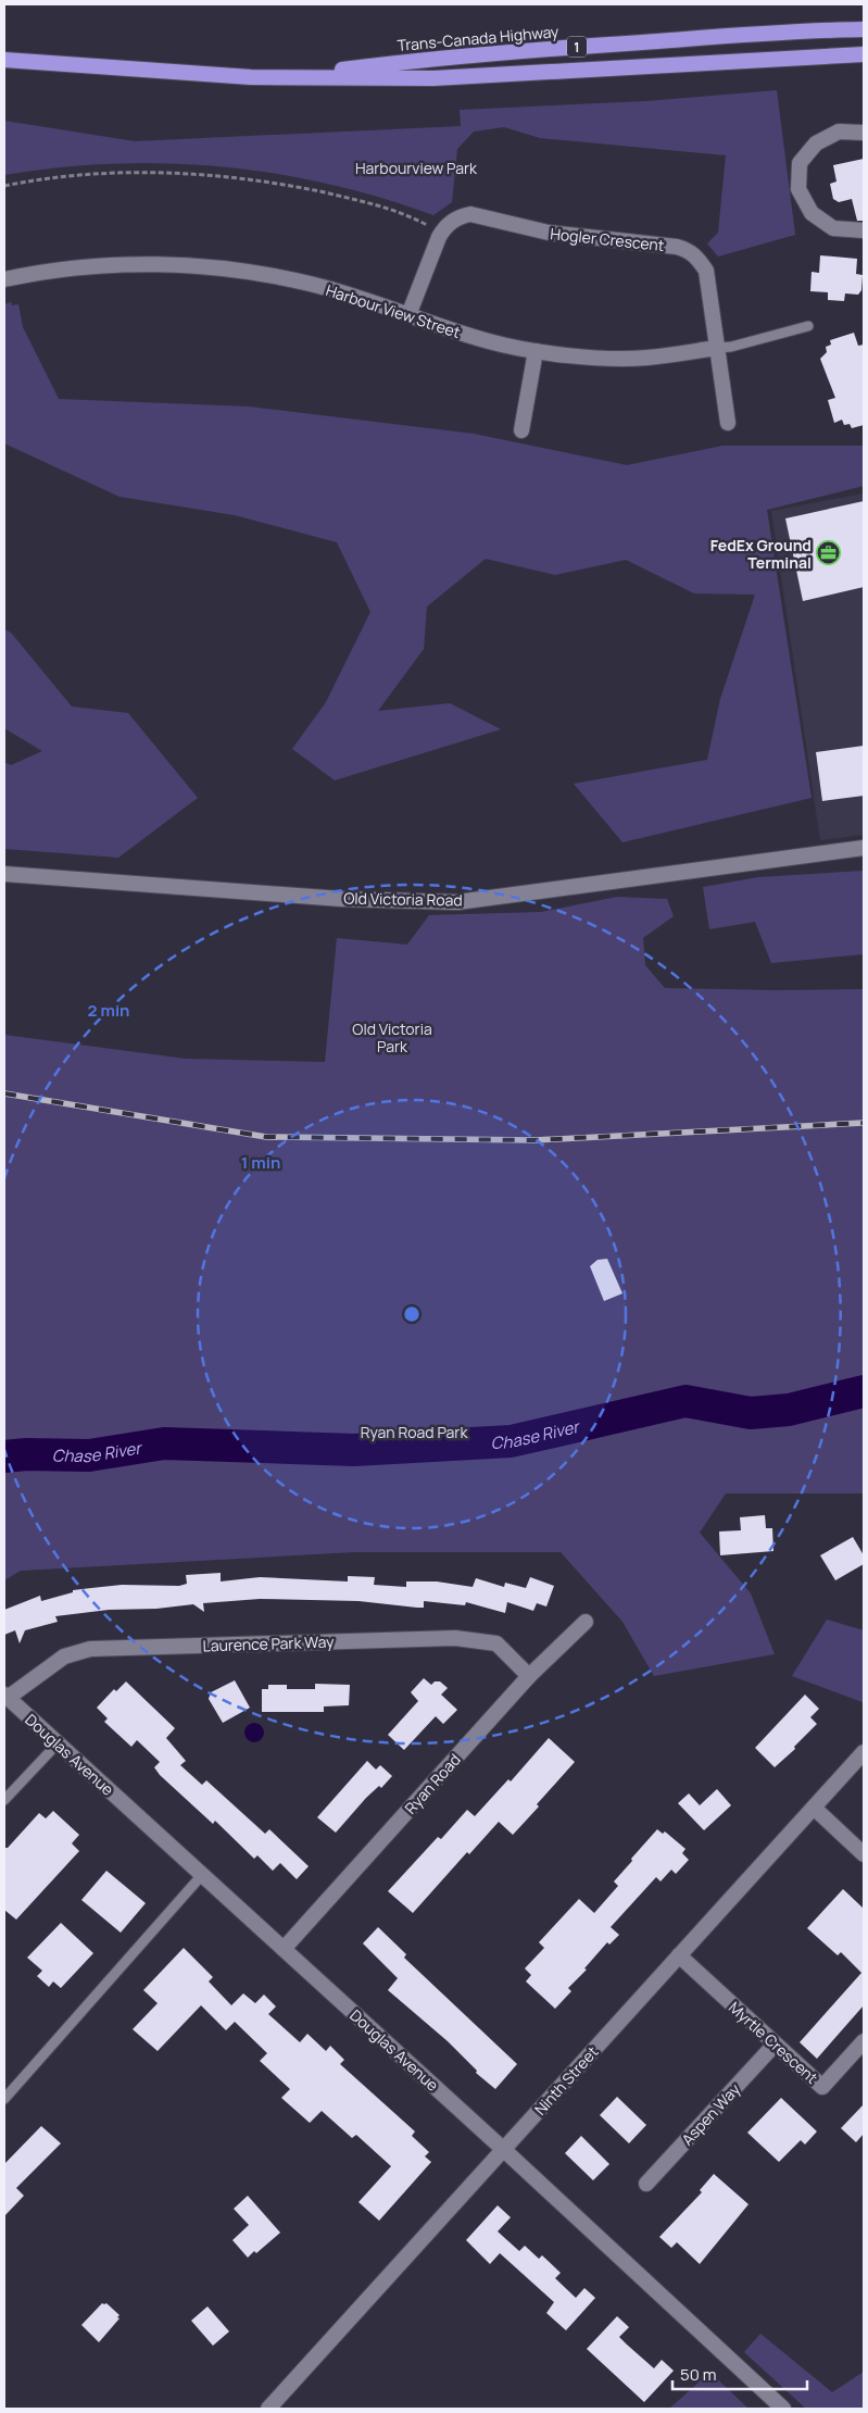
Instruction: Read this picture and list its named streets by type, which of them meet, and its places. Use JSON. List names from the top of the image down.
{
  "streets": {
    "highway": ["Trans-Canada Highway", "1"],
    "street": [
      "Hogler Crescent",
      "Harbour View Street",
      "Old Victoria Road",
      "Laurence Park Way",
      "Douglas Avenue",
      "Ryan Road",
      "Myrtle Crescent",
      "Ninth Street",
      "Aspen Way"
    ]
  },
  "crossings": [
    ["Hogler Crescent", "Harbour View Street"],
    ["Laurence Park Way", "Douglas Avenue"],
    ["Laurence Park Way", "Ryan Road"],
    ["Douglas Avenue", "Ryan Road"],
    ["Douglas Avenue", "Ninth Street"],
    ["Myrtle Crescent", "Ninth Street"],
    ["Myrtle Crescent", "Aspen Way"]
  ],
  "water": ["Chase River"],
  "parks": ["Harbourview Park", "Old Victoria Park", "Ryan Road Park"],
  "places": {
    "office": ["FedEx Ground Terminal"]
  },
  "scale_bar": "50 m",
  "rings": ["2 min", "1 min"]
}
